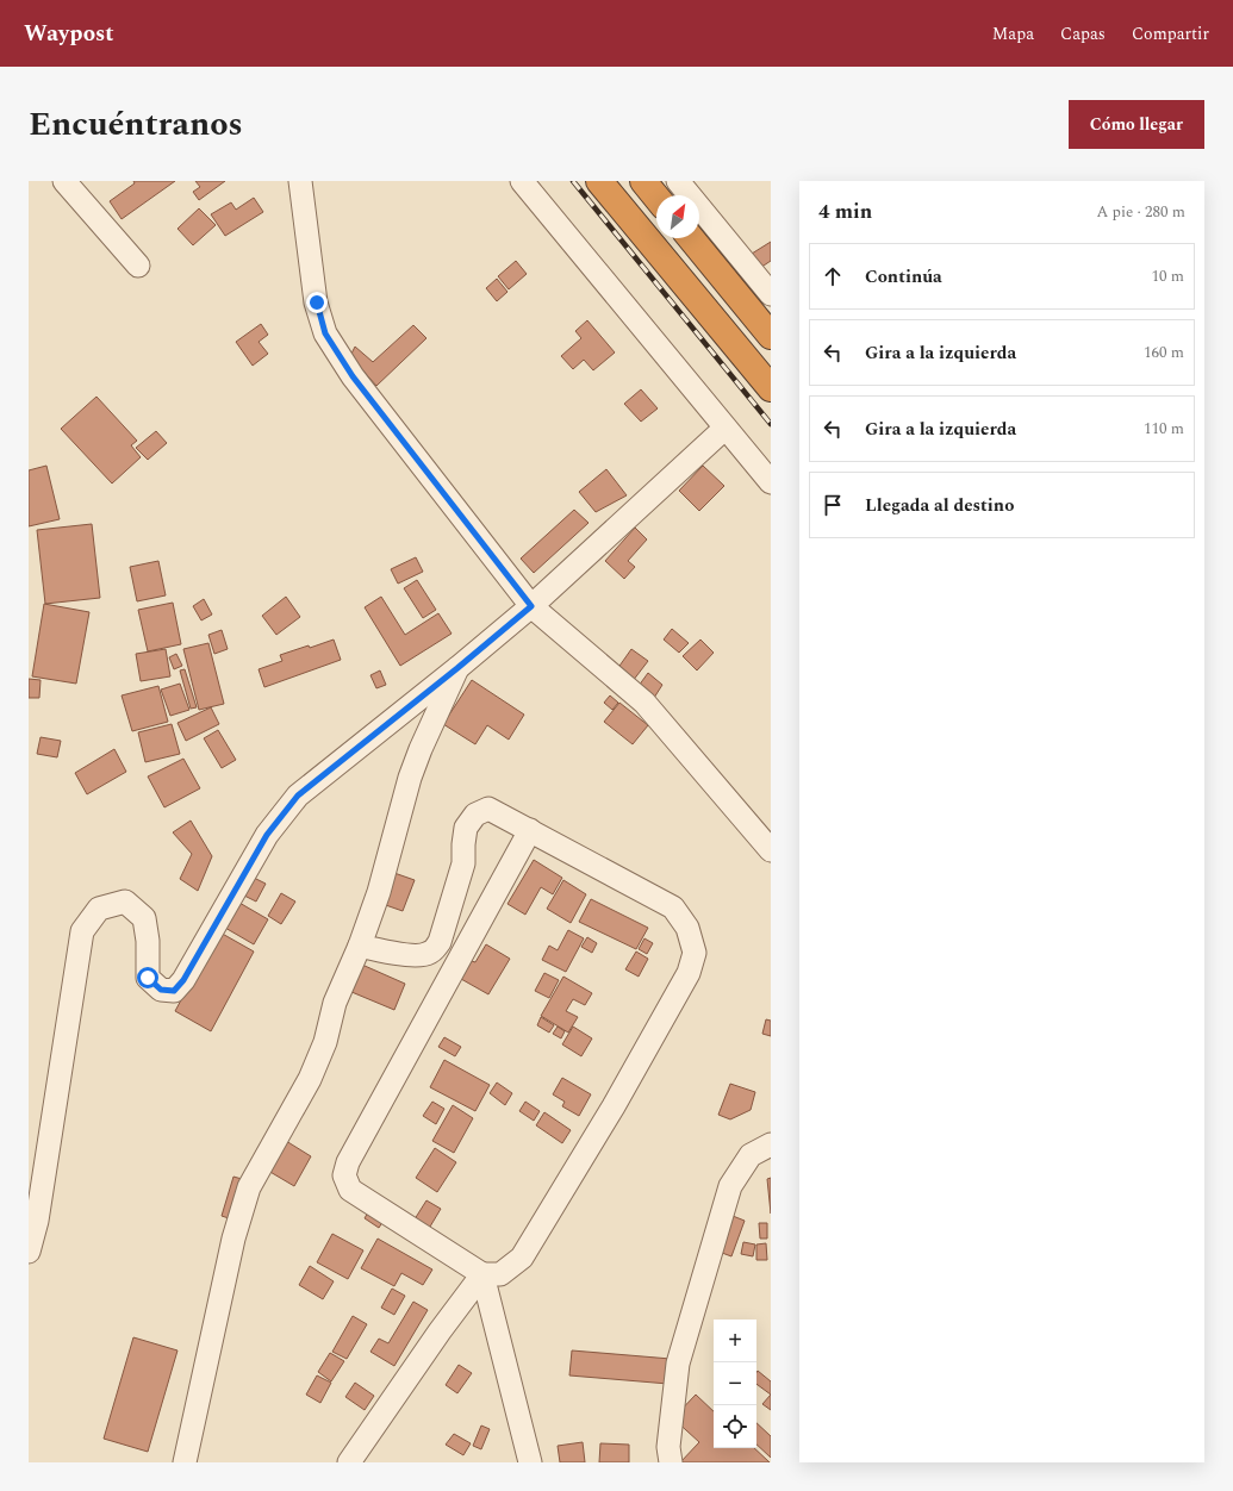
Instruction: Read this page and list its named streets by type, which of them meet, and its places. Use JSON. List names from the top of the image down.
{
  "north": "top right",
  "page": {
    "header": "Waypost",
    "nav": ["Mapa", "Capas", "Compartir"],
    "title": "Encuéntranos",
    "buttons": "Cómo llegar",
    "heading": ["4 min", "A pie · 280 m"],
    "list": [
      ["Continúa", "10 m"],
      ["Gira a la izquierda", "160 m"],
      ["Gira a la izquierda", "110 m"],
      "Llegada al destino"
    ],
    "map_buttons": ["+", "−"]
  }
}
